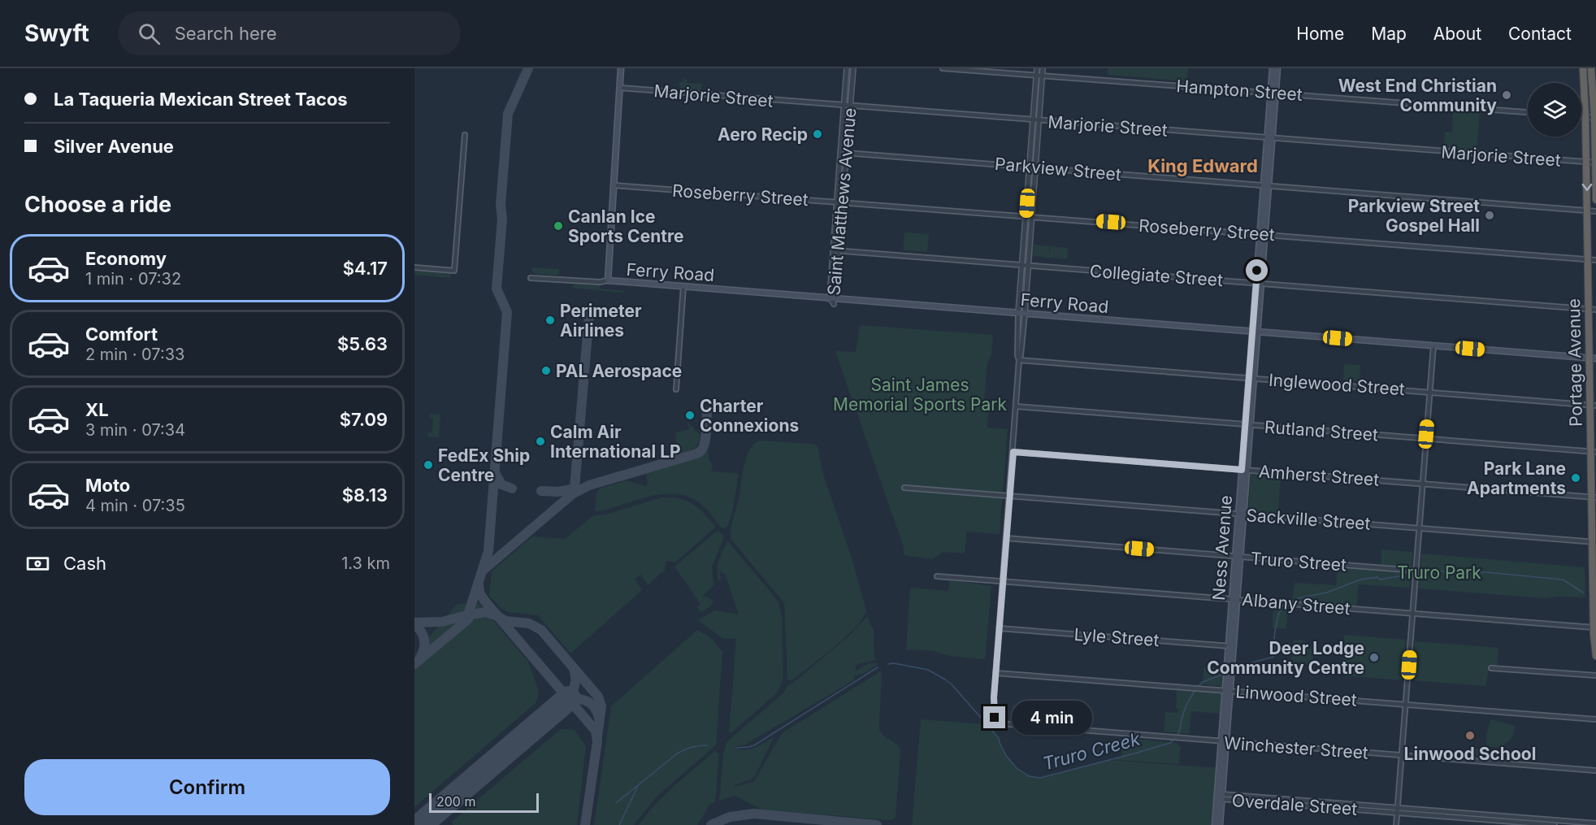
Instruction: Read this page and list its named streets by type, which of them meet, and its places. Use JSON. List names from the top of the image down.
{
  "streets": {
    "highway": ["Portage Avenue"],
    "main road": ["Ferry Road", "Ness Avenue"],
    "street": [
      "Hampton Street",
      "Marjorie Street",
      "Parkview Street",
      "Roseberry Street",
      "Saint Matthews Avenue",
      "Collegiate Street",
      "Inglewood Street",
      "Rutland Street",
      "Amherst Street",
      "Sackville Street",
      "Truro Street",
      "Albany Street",
      "Lyle Street",
      "Linwood Street",
      "Winchester Street",
      "Overdale Street"
    ]
  },
  "crossings": [
    ["Hampton Street", "Ness Avenue"],
    ["Marjorie Street", "Saint Matthews Avenue"],
    ["Marjorie Street", "Portage Avenue"],
    ["Marjorie Street", "Ness Avenue"],
    ["Parkview Street", "Saint Matthews Avenue"],
    ["Parkview Street", "Portage Avenue"],
    ["Parkview Street", "Ness Avenue"],
    ["Roseberry Street", "Saint Matthews Avenue"],
    ["Roseberry Street", "Portage Avenue"],
    ["Roseberry Street", "Ness Avenue"],
    ["Saint Matthews Avenue", "Ferry Road"],
    ["Saint Matthews Avenue", "Collegiate Street"],
    ["Ferry Road", "Portage Avenue"],
    ["Ferry Road", "Ness Avenue"],
    ["Collegiate Street", "Portage Avenue"],
    ["Collegiate Street", "Ness Avenue"],
    ["Portage Avenue", "Inglewood Street"],
    ["Portage Avenue", "Rutland Street"],
    ["Portage Avenue", "Amherst Street"],
    ["Portage Avenue", "Sackville Street"],
    ["Portage Avenue", "Albany Street"],
    ["Inglewood Street", "Ness Avenue"],
    ["Rutland Street", "Ness Avenue"],
    ["Amherst Street", "Ness Avenue"],
    ["Sackville Street", "Ness Avenue"],
    ["Ness Avenue", "Truro Street"],
    ["Ness Avenue", "Albany Street"],
    ["Ness Avenue", "Lyle Street"],
    ["Ness Avenue", "Linwood Street"],
    ["Ness Avenue", "Winchester Street"],
    ["Ness Avenue", "Overdale Street"],
    ["Linwood Street", "Winchester Street"]
  ],
  "districts": ["King Edward"],
  "water": ["Truro Creek"],
  "parks": ["Saint James Memorial Sports Park", "Truro Park"],
  "places": [
    "West End Christian Community",
    "Aero Recip",
    "Parkview Street Gospel Hall",
    "Canlan Ice Sports Centre",
    "Perimeter Airlines",
    "PAL Aerospace",
    "Charter Connexions",
    "Calm Air International LP",
    "FedEx Ship Centre",
    "Park Lane Apartments",
    "Deer Lodge Community Centre",
    "Linwood School"
  ],
  "scale_bar": "200 m",
  "page": {
    "header": "Swyft",
    "search": "Search here",
    "nav": [
      "Home",
      "Map",
      "About",
      "Contact"
    ],
    "banner": ["La Taqueria Mexican Street Tacos", "Silver Avenue"],
    "heading": "Choose a ride",
    "list": [
      {
        "name": "Economy",
        "note": "1 min · 07:32",
        "value": "$4.17"
      },
      {
        "name": "Comfort",
        "note": "2 min · 07:33",
        "value": "$5.63"
      },
      {
        "name": "XL",
        "note": "3 min · 07:34",
        "value": "$7.09"
      },
      {
        "name": "Moto",
        "note": "4 min · 07:35",
        "value": "$8.13"
      }
    ],
    "pay": ["Cash", "1.3 km"],
    "bubble": "4 min",
    "buttons": "Confirm",
    "scale": "200 m"
  }
}
